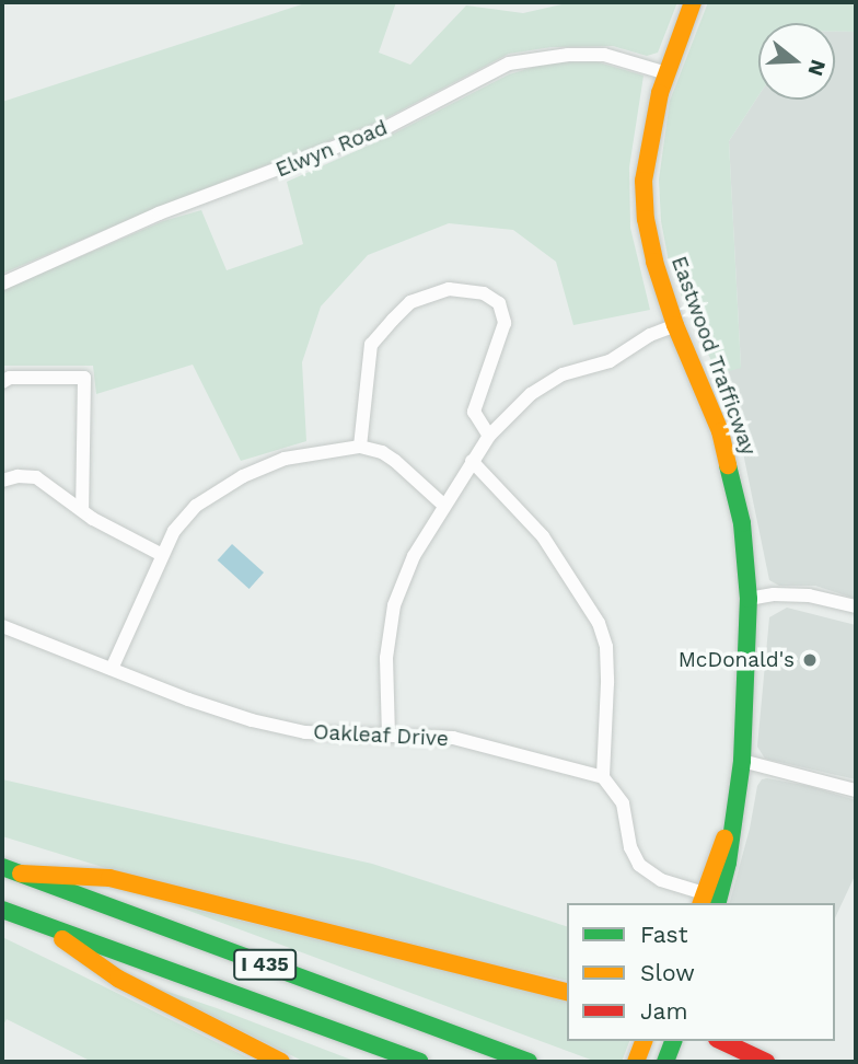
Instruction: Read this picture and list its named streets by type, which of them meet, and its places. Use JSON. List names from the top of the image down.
{
  "streets": {
    "main road": ["Eastwood Trafficway", "I 435"],
    "street": ["Elwyn Road", "Oakleaf Drive"]
  },
  "crossings": [
    ["Elwyn Road", "Eastwood Trafficway"]
  ],
  "places": ["McDonald's"],
  "legend": ["Fast", "Slow", "Jam"],
  "north": "right"
}
